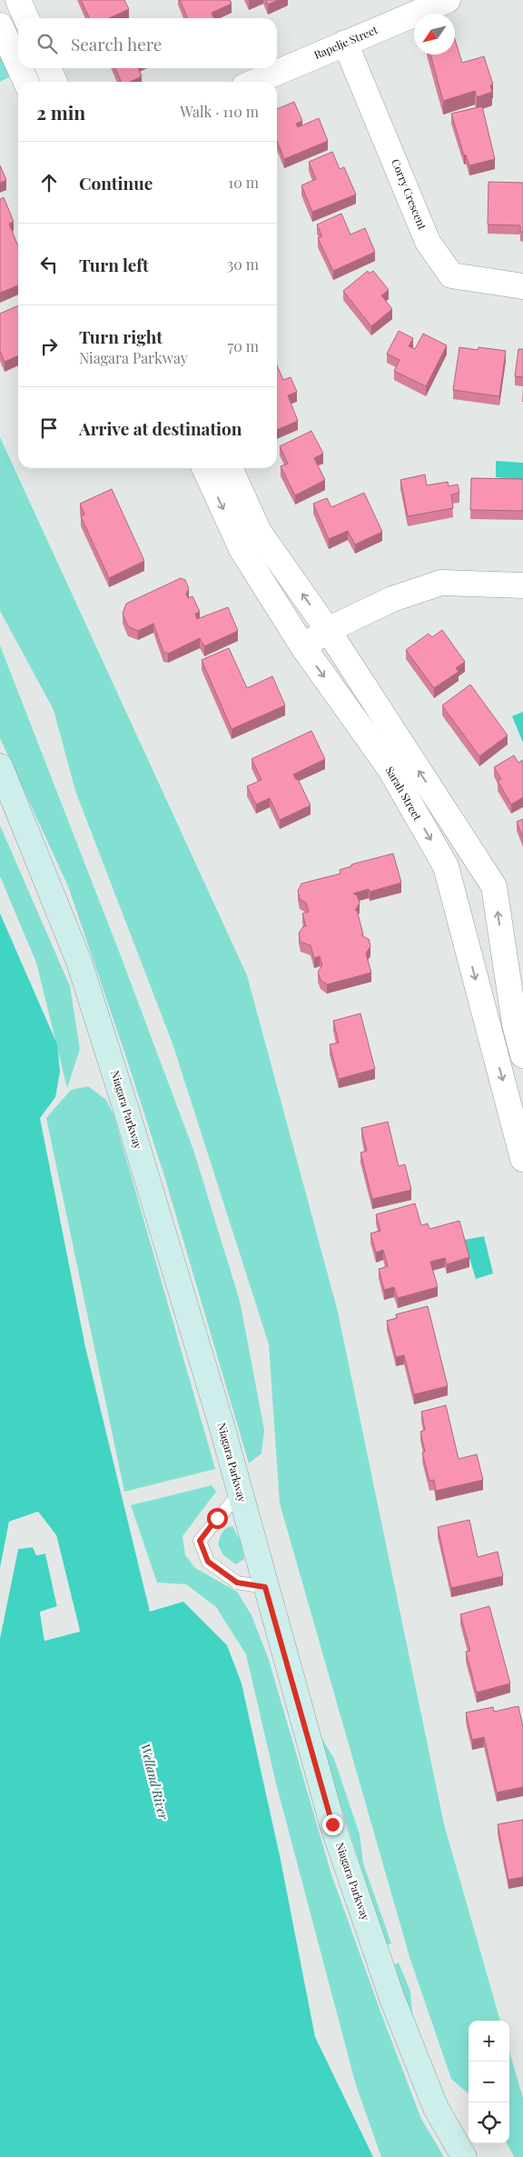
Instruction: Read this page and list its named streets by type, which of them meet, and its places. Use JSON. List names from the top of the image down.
{
  "streets": {
    "main road": ["Niagara Parkway"],
    "street": ["Rapelje Street", "Corry Crescent", "Sarah Street"]
  },
  "crossings": [
    ["Rapelje Street", "Corry Crescent"]
  ],
  "water": ["Welland River"],
  "north": "bottom left",
  "page": {
    "search": "Search here",
    "heading": ["2 min", "Walk · 110 m"],
    "list": [
      ["Continue", "10 m"],
      ["Turn left", "30 m"],
      ["Turn right", "Niagara Parkway", "70 m"],
      "Arrive at destination"
    ],
    "map_buttons": ["+", "−"]
  }
}
